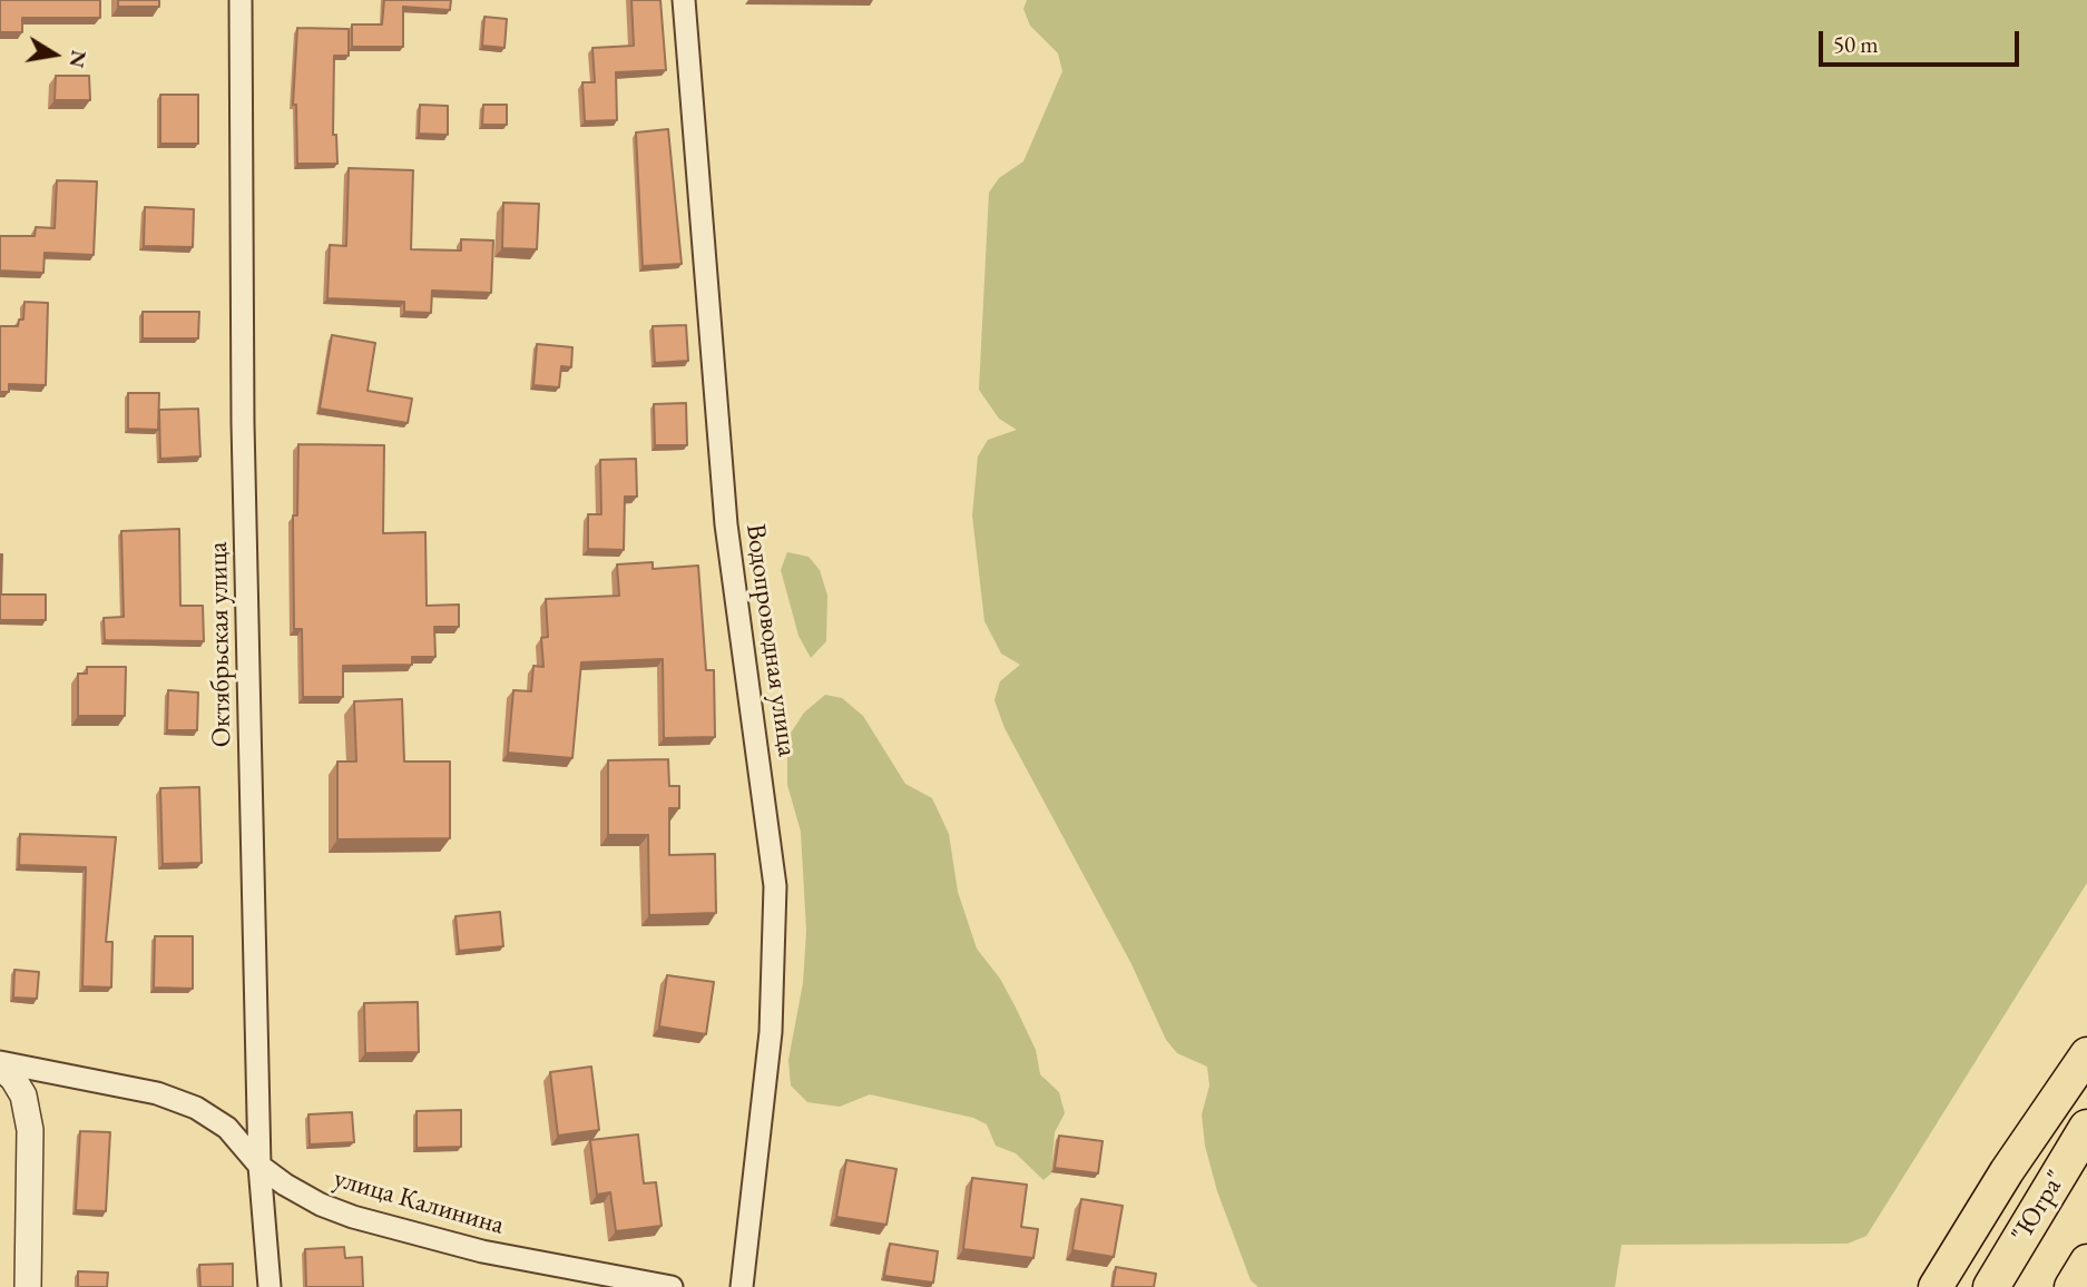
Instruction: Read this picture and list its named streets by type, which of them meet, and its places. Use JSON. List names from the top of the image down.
{
  "streets": {
    "highway": ["\"Югра\""],
    "street": ["Водопроводная улица", "Октябрьская улица", "улица Калинина"]
  },
  "crossings": [
    ["Октябрьская улица", "улица Калинина"]
  ],
  "scale_bar": "50 m",
  "north": "right"
}
